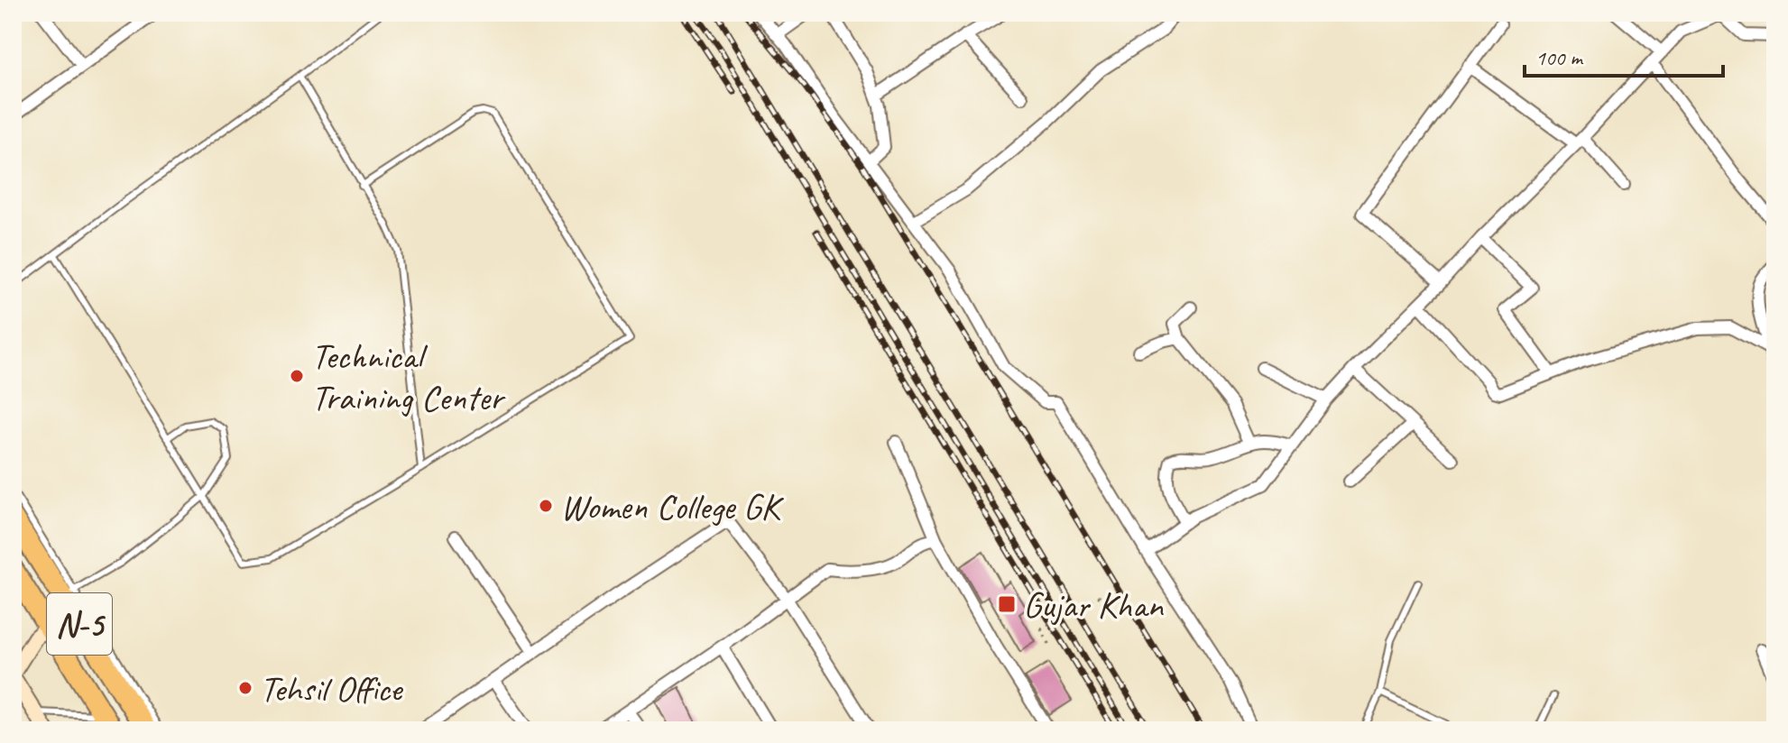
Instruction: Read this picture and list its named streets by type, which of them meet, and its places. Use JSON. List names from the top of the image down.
{
  "streets": {
    "highway": ["N-5"]
  },
  "places": {
    "other": ["Technical Training Center", "Women College GK", "Tehsil Office"],
    "transit": ["Gujar Khan"]
  },
  "scale_bar": "100 m"
}
